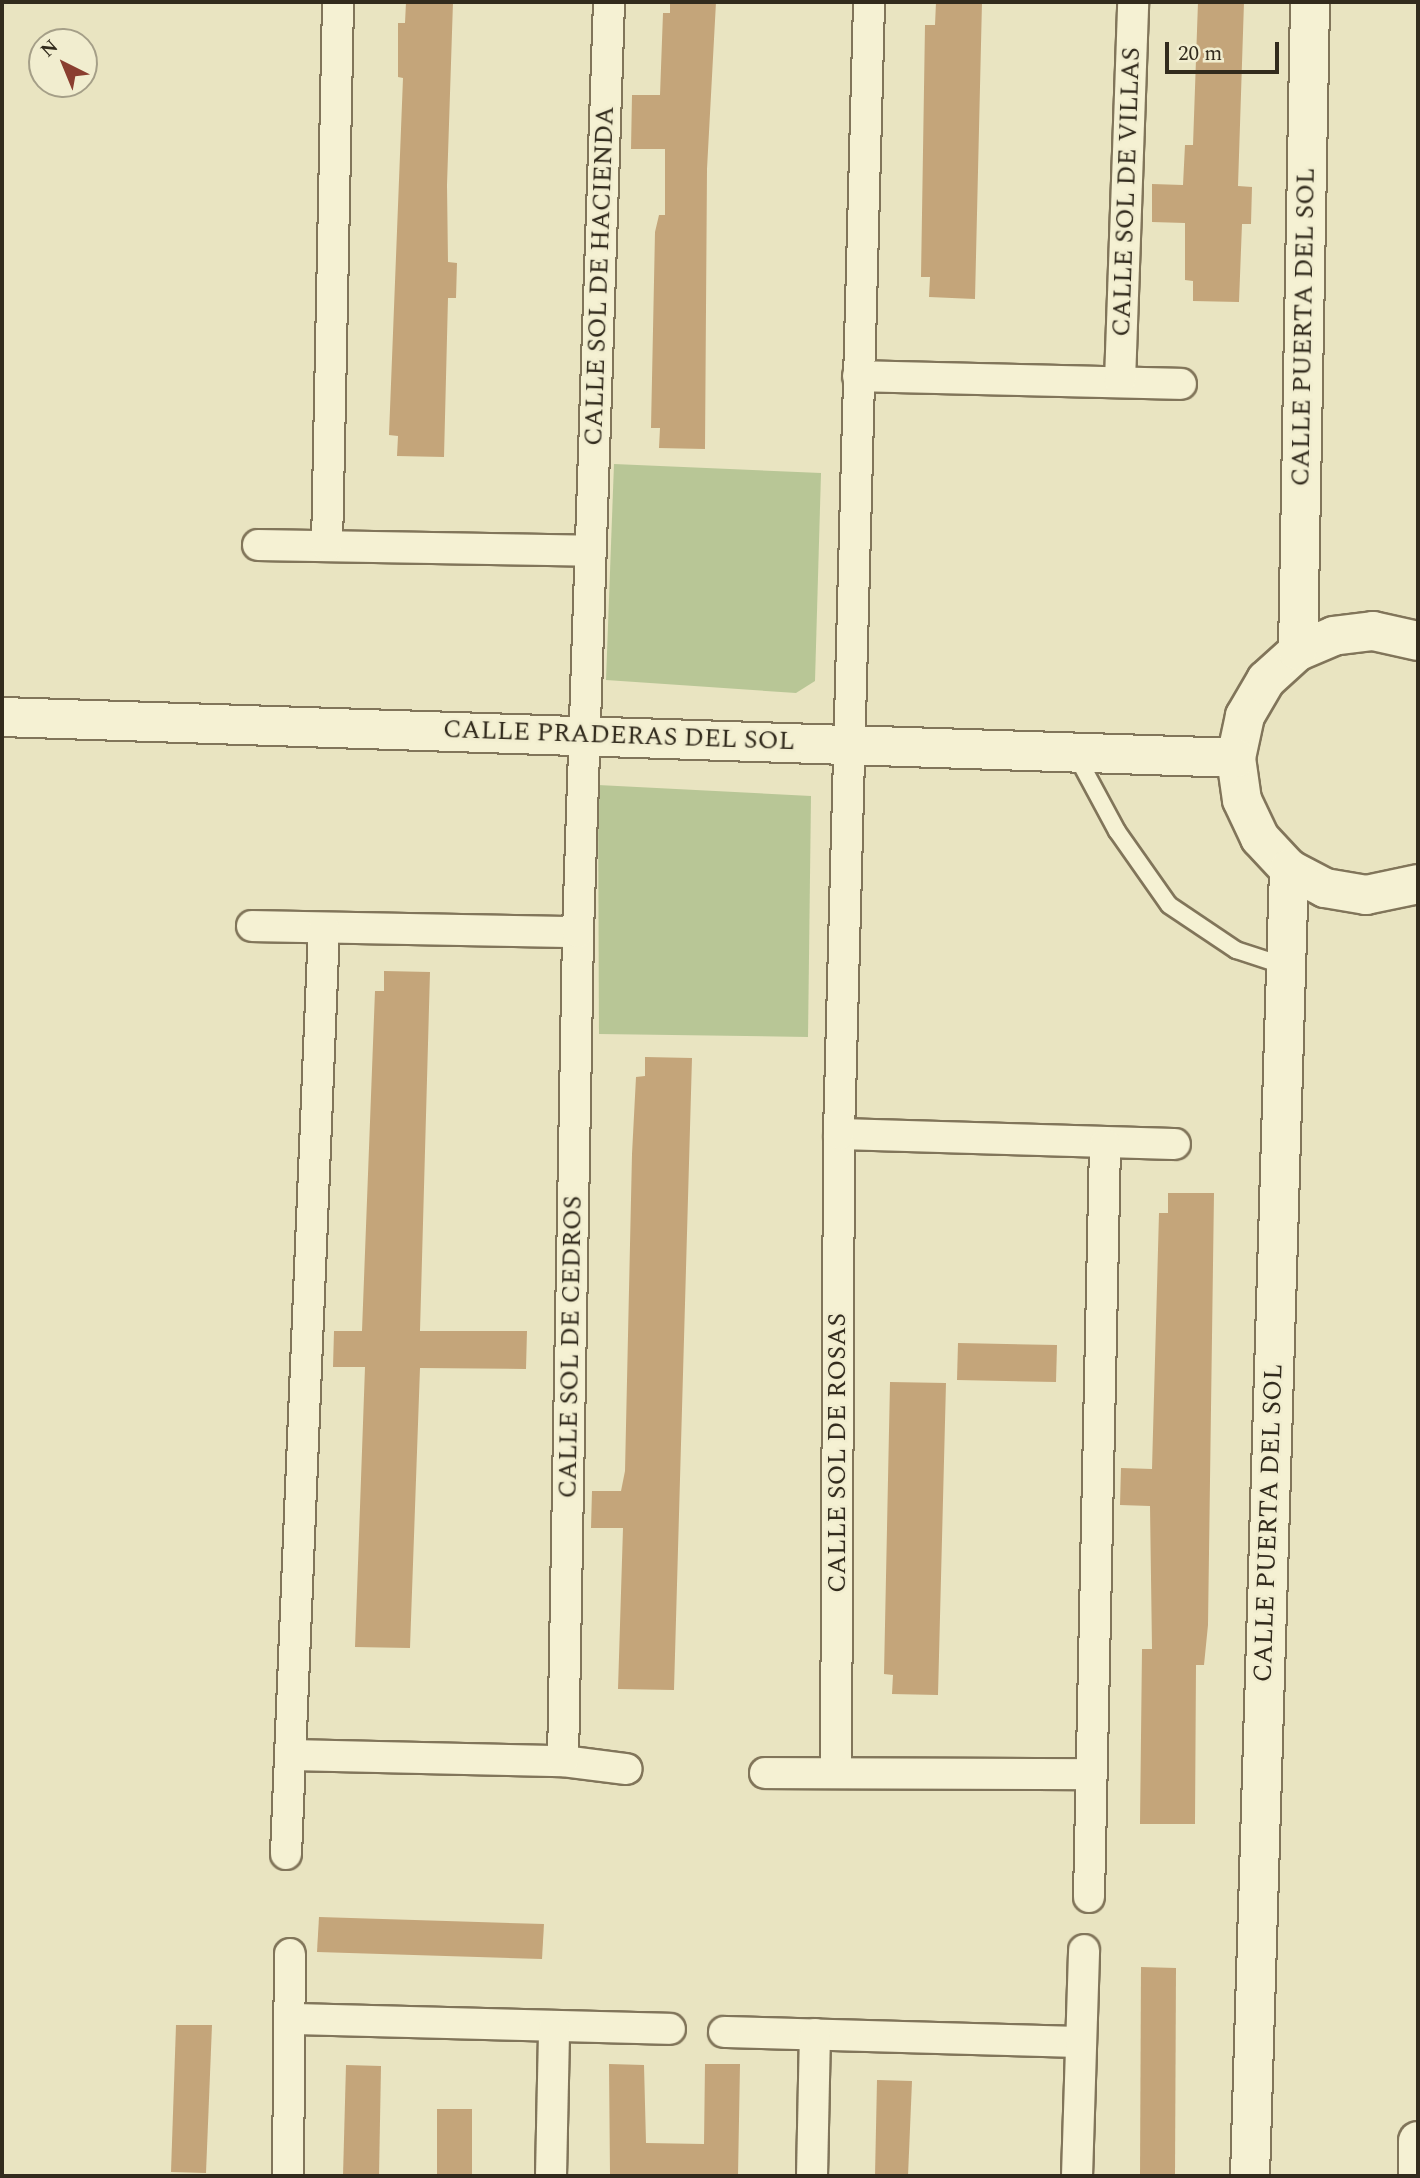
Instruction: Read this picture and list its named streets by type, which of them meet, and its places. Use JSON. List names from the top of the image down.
{
  "streets": {
    "street": [
      "CALLE SOL DE VILLAS",
      "CALLE SOL DE HACIENDA",
      "CALLE PUERTA DEL SOL",
      "CALLE PRADERAS DEL SOL",
      "CALLE SOL DE CEDROS",
      "CALLE SOL DE ROSAS"
    ]
  },
  "crossings": [
    ["CALLE SOL DE HACIENDA", "CALLE PRADERAS DEL SOL"],
    ["CALLE SOL DE HACIENDA", "CALLE SOL DE CEDROS"],
    ["CALLE PRADERAS DEL SOL", "CALLE SOL DE CEDROS"],
    ["CALLE PRADERAS DEL SOL", "CALLE SOL DE ROSAS"]
  ],
  "scale_bar": "20 m",
  "north": "top left"
}
